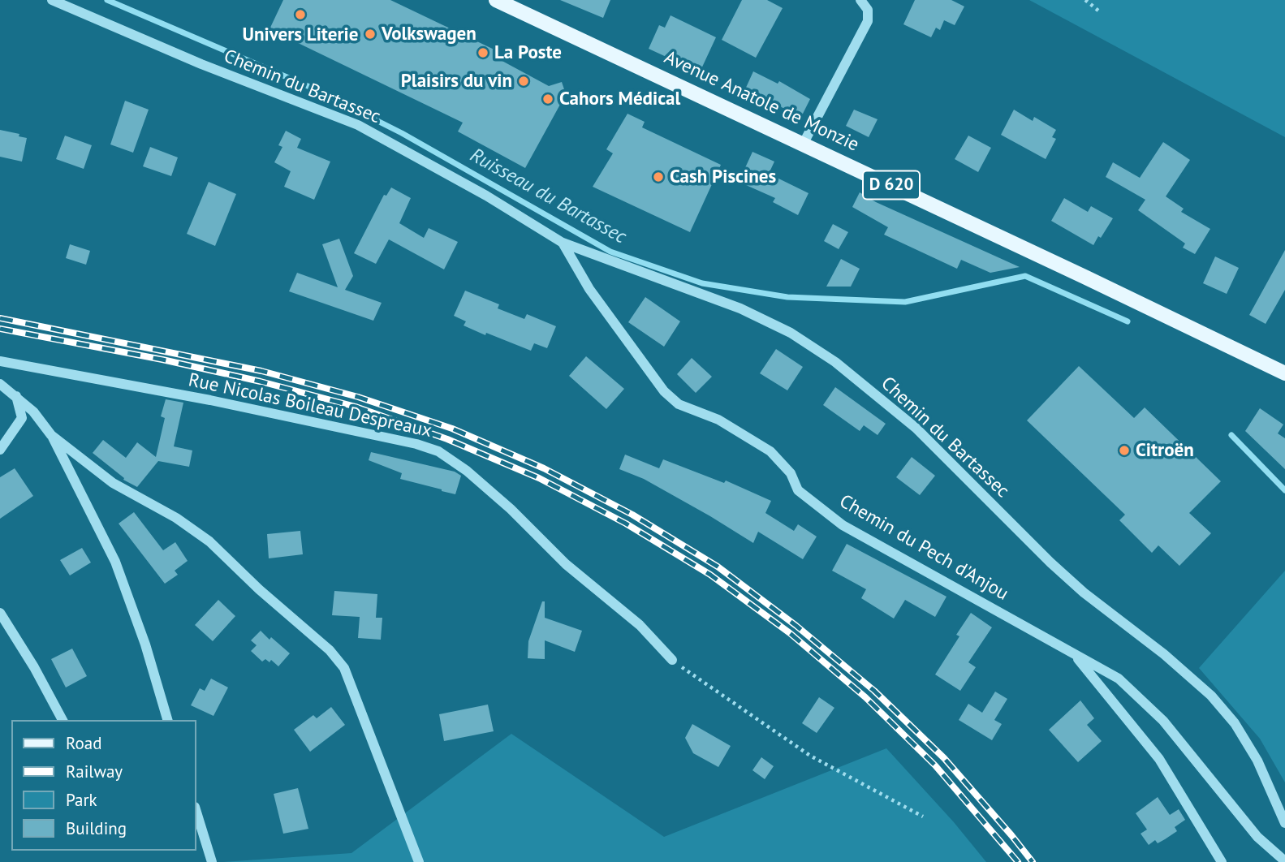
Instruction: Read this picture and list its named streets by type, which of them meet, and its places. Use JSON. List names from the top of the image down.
{
  "streets": {
    "main road": ["Avenue Anatole de Monzie", "D 620"],
    "street": ["Chemin du Bartassec", "Rue Nicolas Boileau Despreaux", "Chemin du Pech d'Anjou"]
  },
  "crossings": [
    ["Chemin du Bartassec", "Chemin du Pech d'Anjou"]
  ],
  "water": ["Ruisseau du Bartassec"],
  "places": [
    "Univers Literie",
    "Volkswagen",
    "La Poste",
    "Plaisirs du vin",
    "Cahors Médical",
    "Cash Piscines",
    "Citroën"
  ],
  "legend": [
    "Road",
    "Railway",
    "Park",
    "Building"
  ]
}
